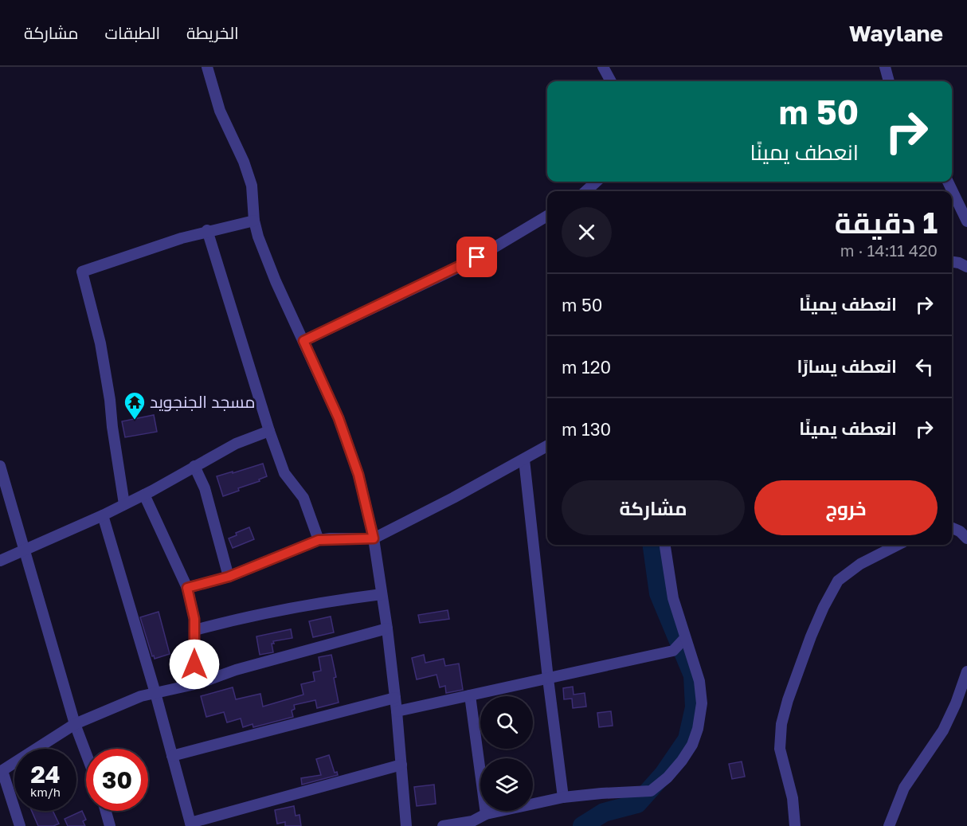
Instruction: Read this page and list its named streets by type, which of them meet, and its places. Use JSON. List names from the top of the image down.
{
  "places": {
    "temple": ["مسجد الجنجويد"]
  },
  "page": {
    "header": "Waylane",
    "nav": ["الخريطة", "الطبقات", "مشاركة"],
    "turn": ["50 m", "انعطف يمينًا"],
    "heading": ["1 دقيقة", "420 m · 14:11"],
    "list": [
      {
        "name": "انعطف يمينًا",
        "value": "50 m"
      },
      {
        "name": "انعطف يسارًا",
        "value": "120 m"
      },
      {
        "name": "انعطف يمينًا",
        "value": "130 m"
      }
    ],
    "buttons": ["خروج", "مشاركة"],
    "speed": "24 km/h",
    "limit": "30"
  }
}
